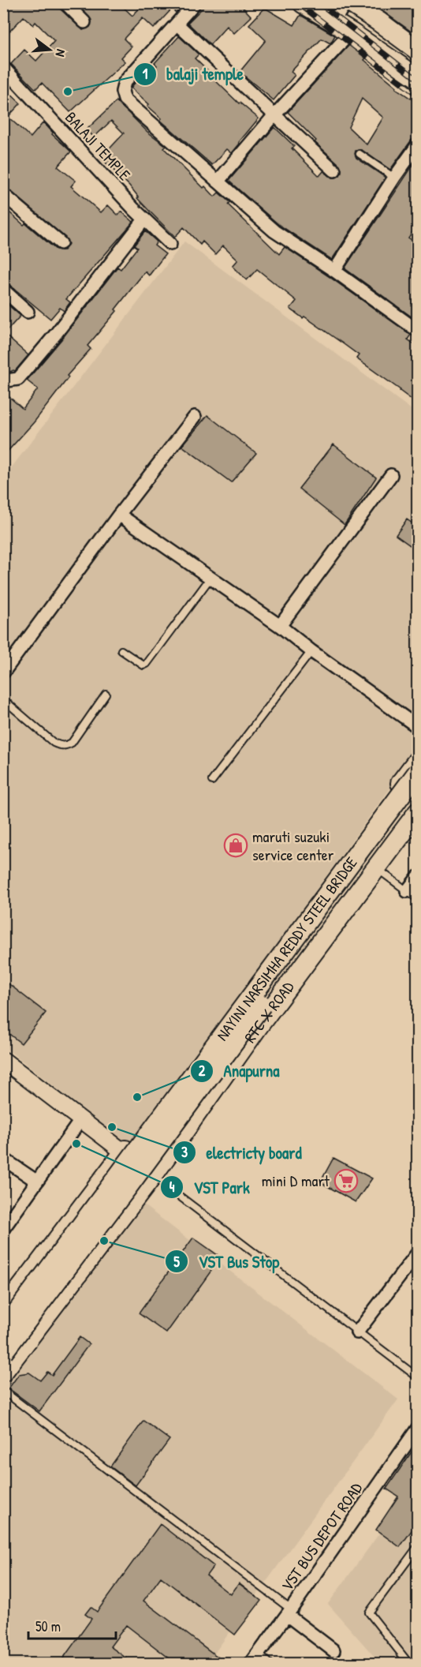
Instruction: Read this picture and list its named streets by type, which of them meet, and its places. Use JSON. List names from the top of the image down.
{
  "streets": {
    "main road": ["NAYINI NARSIMHA REDDY STEEL BRIDGE", "RTC X ROAD"],
    "street": ["BALAJI TEMPLE", "VST BUS DEPOT ROAD"]
  },
  "places": {
    "other": [
      "balaji temple",
      "Anapurna",
      "electricty board",
      "VST Park",
      "VST Bus Stop"
    ],
    "shop": ["maruti suzuki service center"],
    "supermarket": ["mini D mart"]
  },
  "scale_bar": "50 m",
  "north": "right"
}
